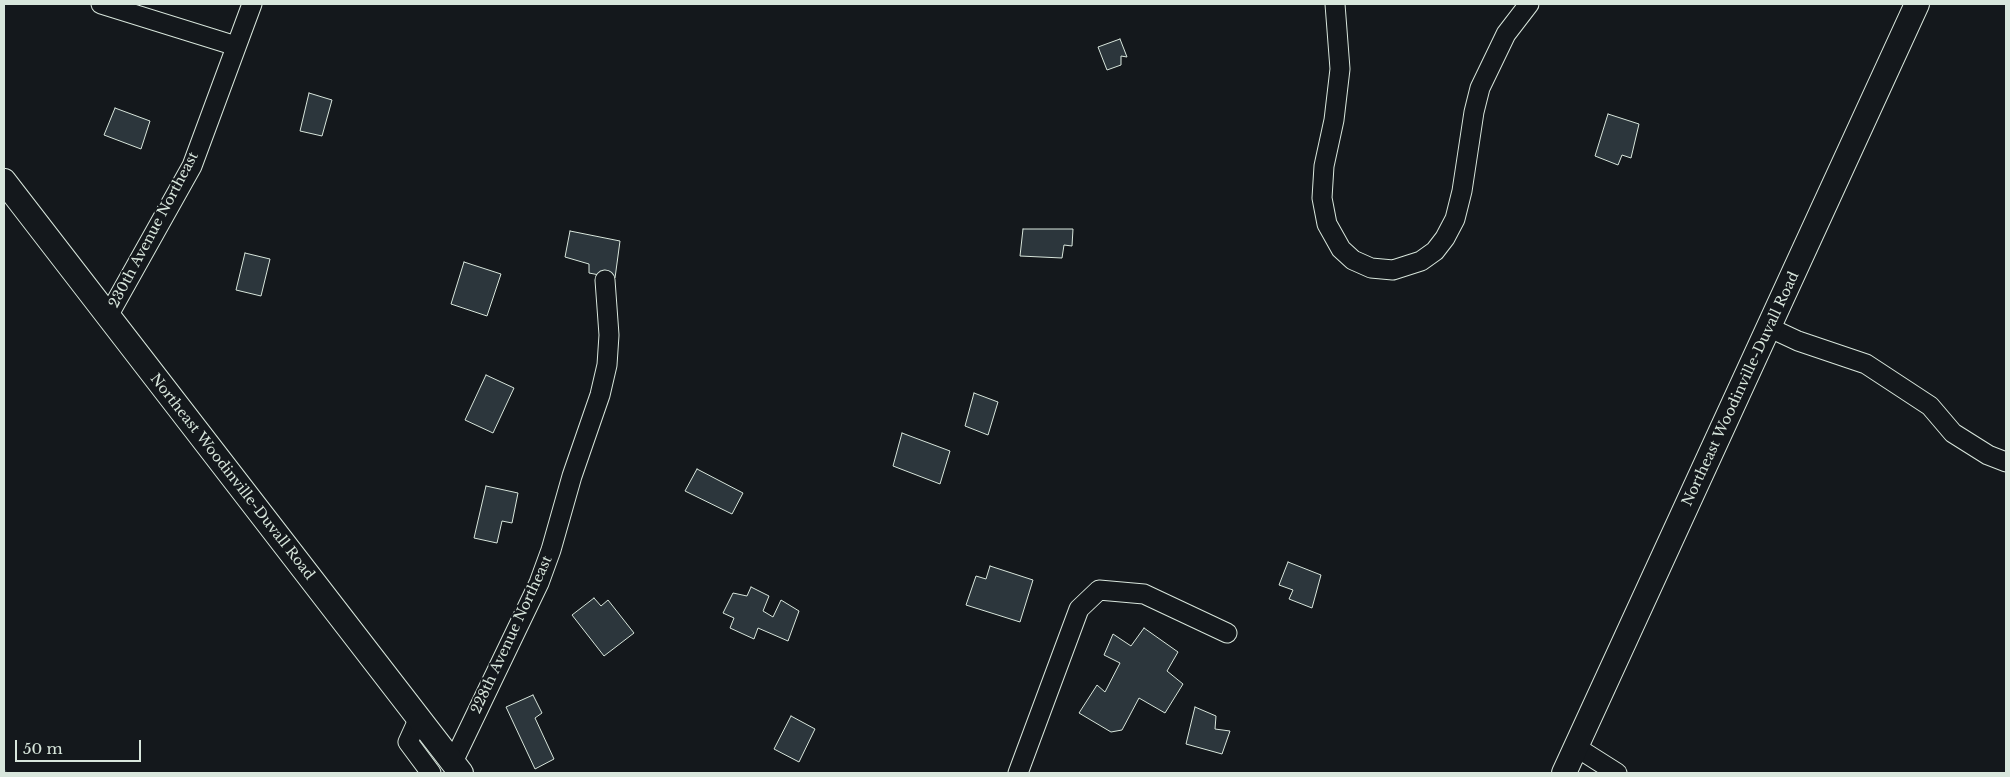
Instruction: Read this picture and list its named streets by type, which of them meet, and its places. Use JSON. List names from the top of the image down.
{
  "streets": {
    "main road": ["Northeast Woodinville-Duvall Road"],
    "street": ["230th Avenue Northeast", "228th Avenue Northeast"]
  },
  "crossings": [
    ["230th Avenue Northeast", "Northeast Woodinville-Duvall Road"],
    ["Northeast Woodinville-Duvall Road", "228th Avenue Northeast"]
  ],
  "scale_bar": "50 m"
}
